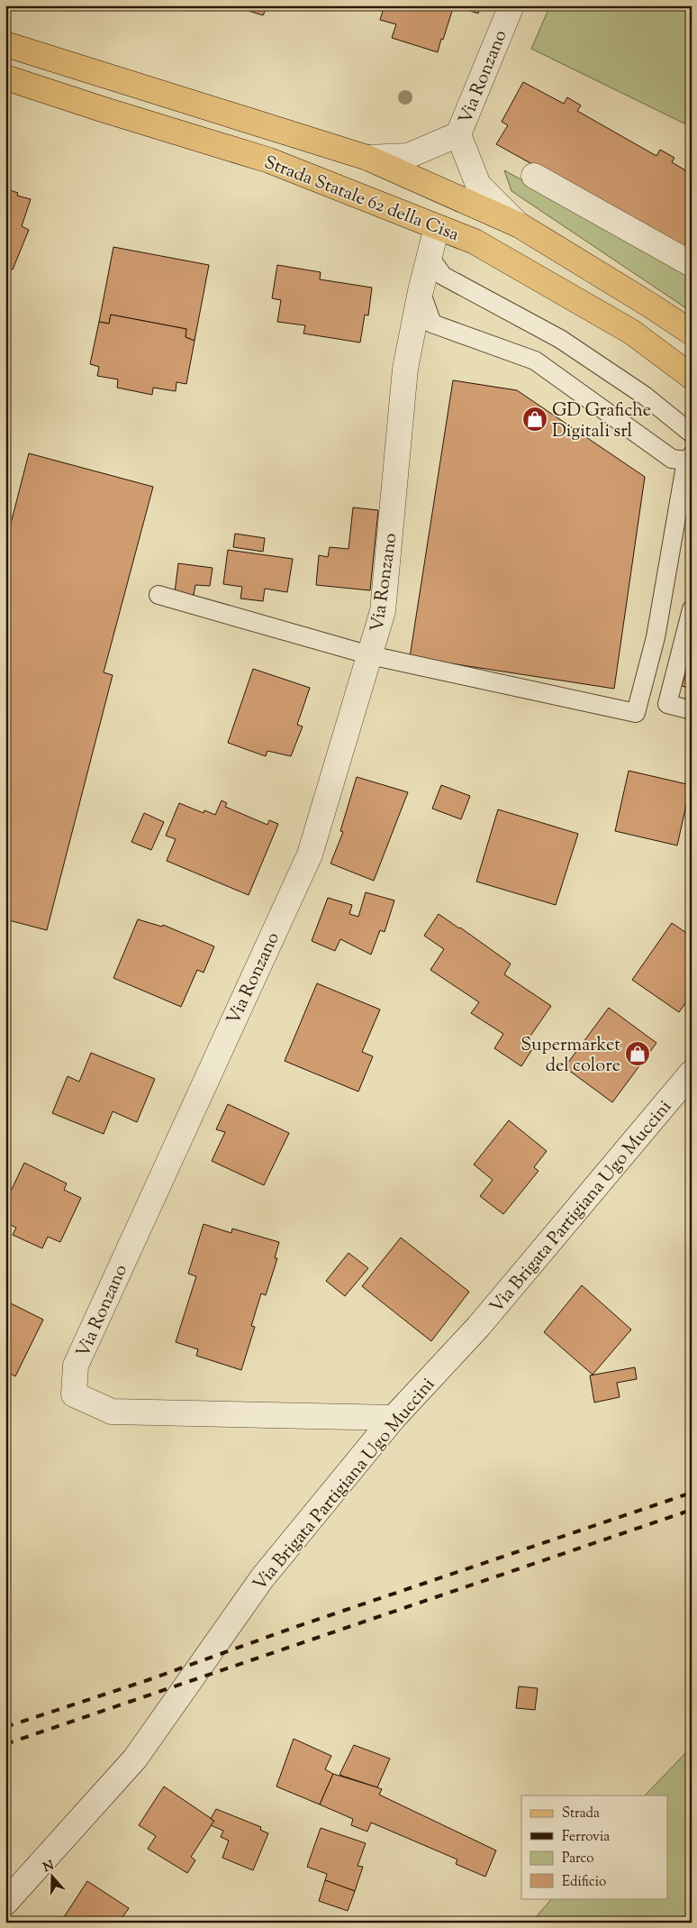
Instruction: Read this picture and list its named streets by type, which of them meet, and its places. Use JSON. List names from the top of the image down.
{
  "streets": {
    "main road": ["Strada Statale 62 della Cisa"],
    "street": ["Via Ronzano", "Via Brigata Partigiana Ugo Muccini"]
  },
  "crossings": [
    ["Via Ronzano", "Strada Statale 62 della Cisa"],
    ["Via Ronzano", "Via Brigata Partigiana Ugo Muccini"]
  ],
  "places": {
    "shop": ["GD Grafiche Digitali srl", "Supermarket del colore"]
  },
  "legend": [
    "Strada",
    "Ferrovia",
    "Parco",
    "Edificio"
  ],
  "north": "top"
}
